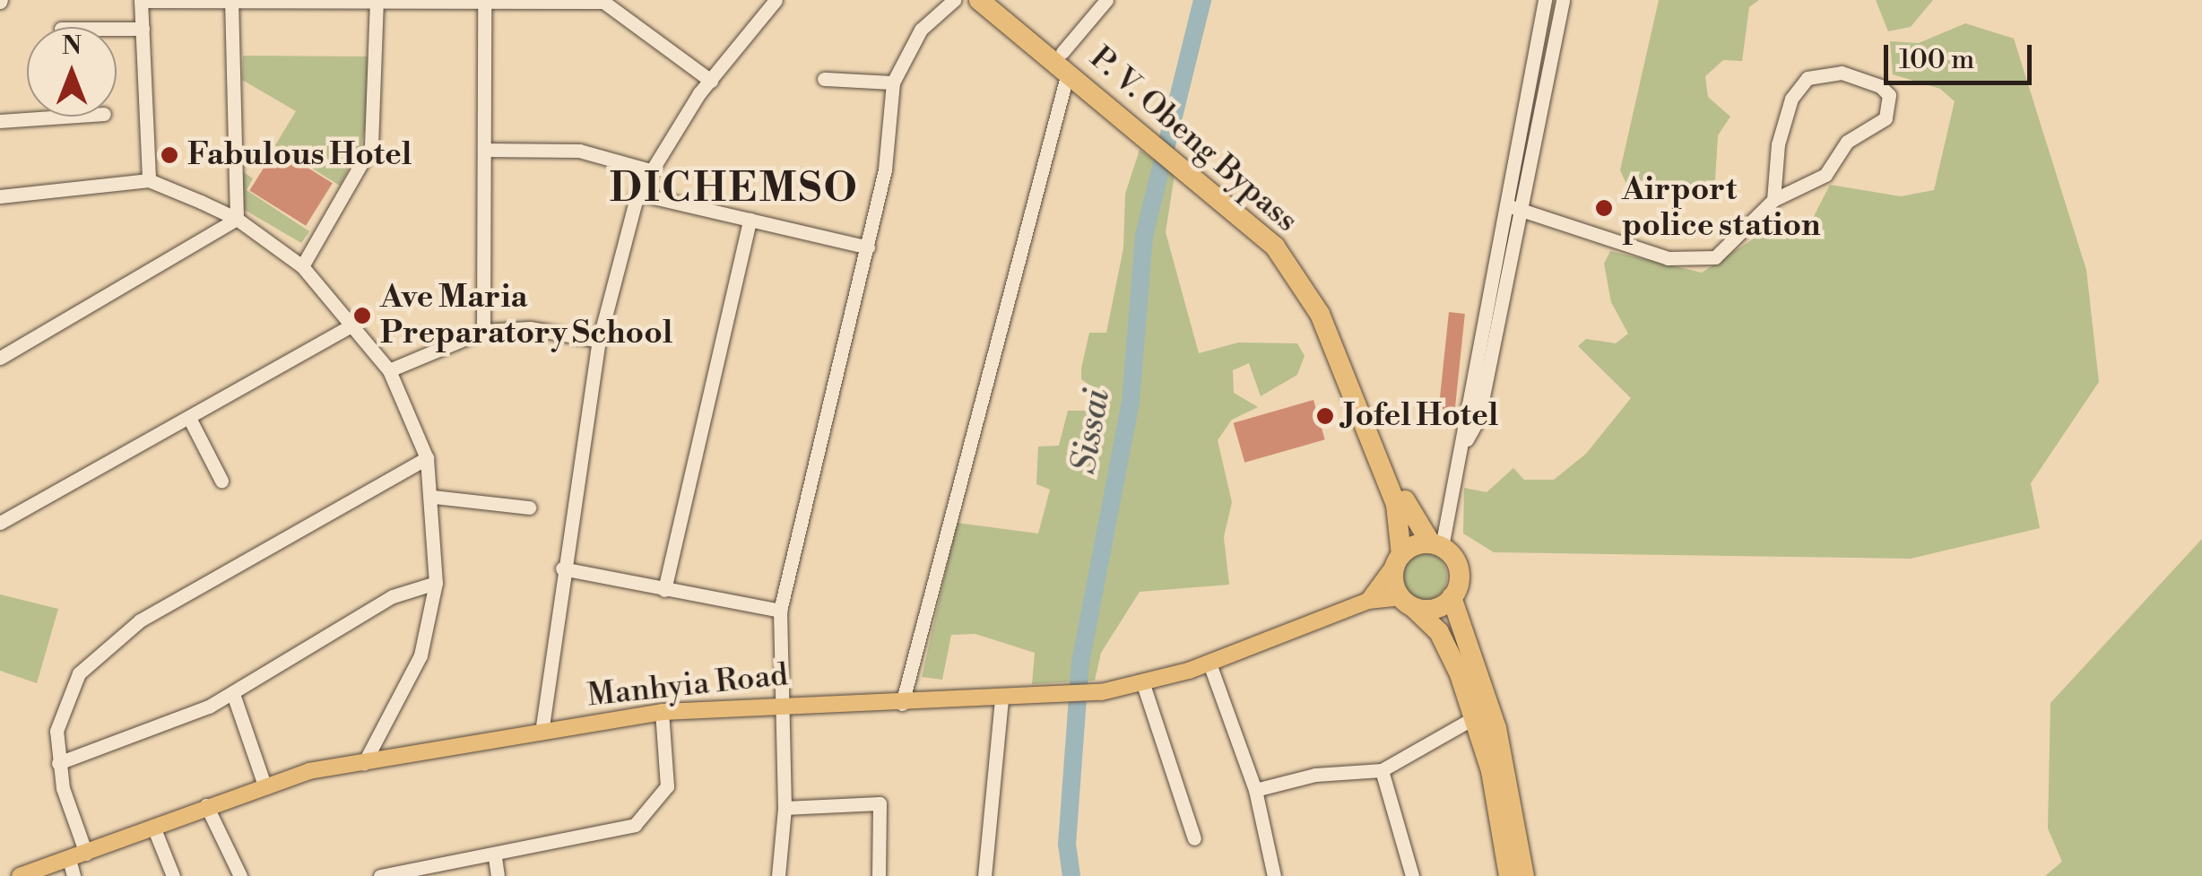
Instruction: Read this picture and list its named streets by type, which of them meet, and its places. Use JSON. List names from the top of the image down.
{
  "streets": {
    "highway": ["P. V. Obeng Bypass"],
    "main road": ["Manhyia Road"]
  },
  "crossings": [
    ["P. V. Obeng Bypass", "Manhyia Road"]
  ],
  "districts": ["DICHEMSO"],
  "water": ["Sissai"],
  "places": [
    "Fabulous Hotel",
    "Airport police station",
    "Ave Maria Preparatory School",
    "Jofel Hotel"
  ],
  "scale_bar": "100 m",
  "north": "top"
}
